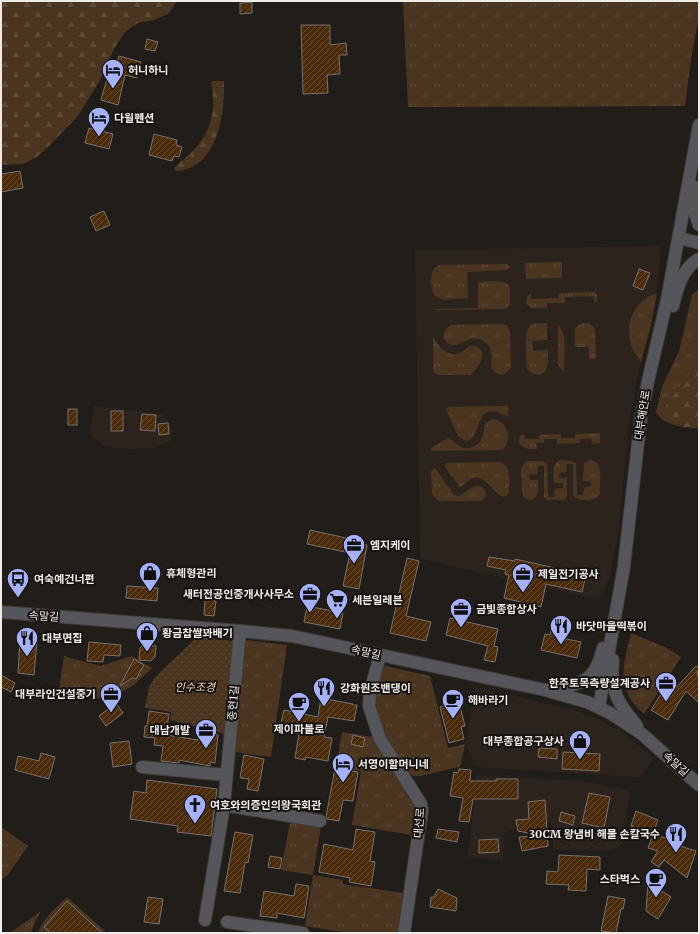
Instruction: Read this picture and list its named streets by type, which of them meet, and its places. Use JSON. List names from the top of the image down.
{
  "streets": {
    "street": [
      "대부해안로",
      "속말길",
      "종현1길",
      "대선로"
    ]
  },
  "crossings": [
    ["대부해안로", "속말길"],
    ["속말길", "종현1길"],
    ["속말길", "대선로"]
  ],
  "parks": ["인수조경"],
  "places": {
    "hotel": ["허니하니", "다윌펜션", "서영이할머니네"],
    "office": [
      "엠지케이",
      "제일전기공사",
      "새터전공인중개사사무소",
      "금빛종합상사",
      "한주토목측량설계공사",
      "대부라인건설중기",
      "대남개발"
    ],
    "shop": ["휴체형관리", "황금찹쌀꽈배기", "대부종합공구상사"],
    "bus stop": ["여숙예건너편"],
    "supermarket": ["세븐일레븐"],
    "restaurant": [
      "바닷마을떡볶이",
      "대부면집",
      "강화원조밴댕이",
      "30CM 왕냄비 해물 손칼국수"
    ],
    "cafe": ["해바라기", "제이파블로", "스타벅스"],
    "church": ["여호와의증인의왕국회관"]
  }
}
